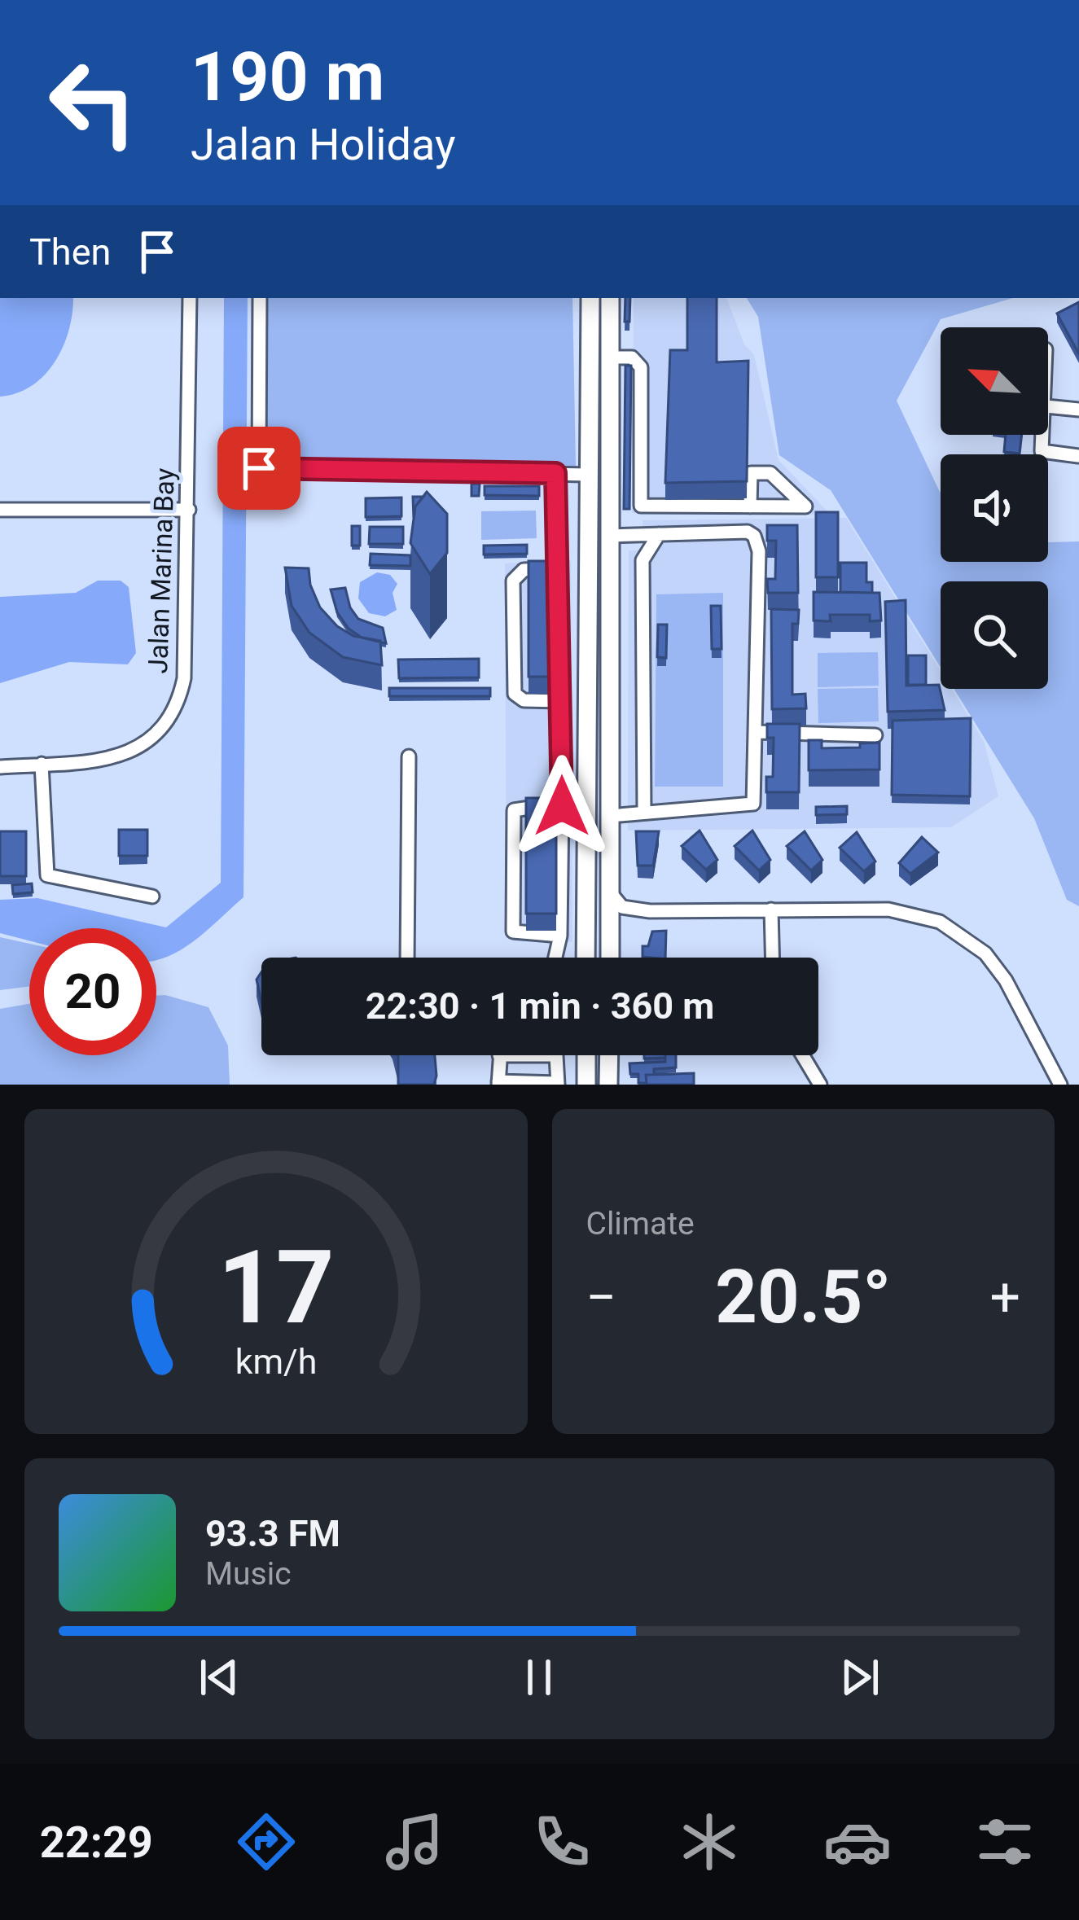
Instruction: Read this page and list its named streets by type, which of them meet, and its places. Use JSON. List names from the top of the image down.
{
  "streets": {
    "street": ["Jalan Marina Bay"]
  },
  "north": "top left",
  "page": {
    "turn": ["190 m", "Jalan Holiday"],
    "then": "Then",
    "limit": "20",
    "trip": "22:30 · 1 min · 360 m",
    "tile": "Climate",
    "heat": ["−", "20.5°", "+"],
    "song": ["93.3 FM", "Music"],
    "tabs": "22:29",
    "gauge": ["17", "km/h"]
  }
}
